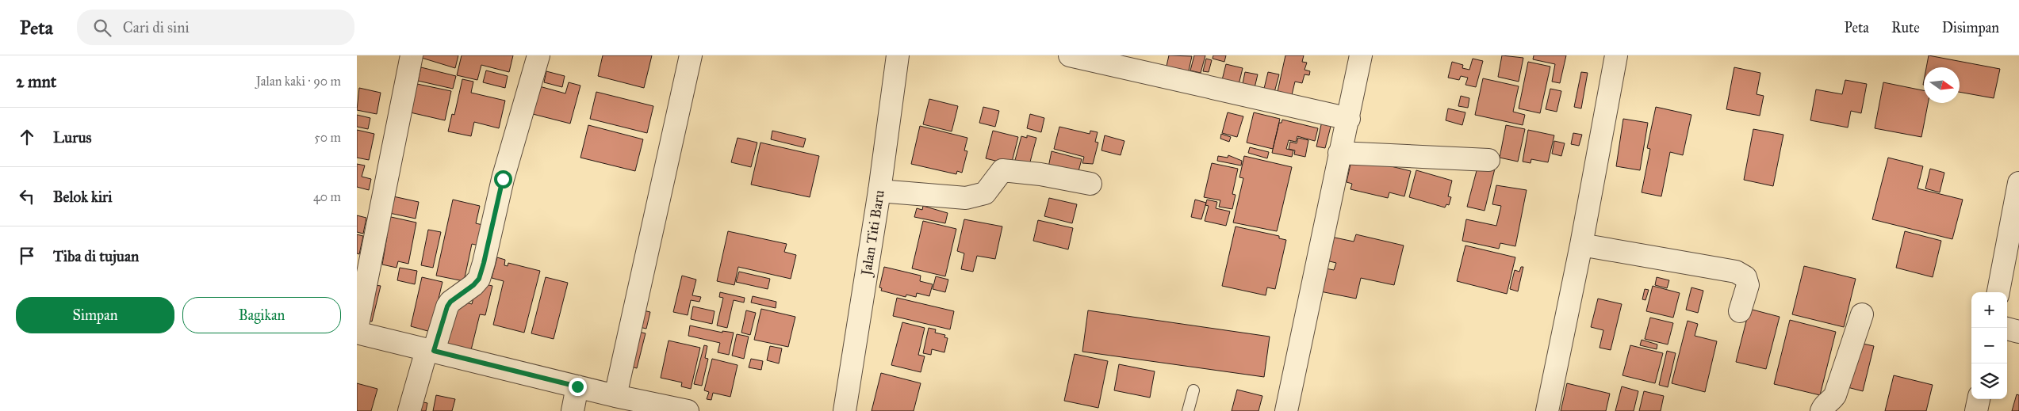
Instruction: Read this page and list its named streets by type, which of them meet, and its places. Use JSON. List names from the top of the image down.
{
  "streets": {
    "street": ["Jalan Titi Baru"]
  },
  "north": "right",
  "page": {
    "header": "Peta",
    "search": "Cari di sini",
    "nav": ["Peta", "Rute", "Disimpan"],
    "heading": ["2 mnt", "Jalan kaki · 90 m"],
    "list": [
      ["Lurus", "50 m"],
      ["Belok kiri", "40 m"],
      "Tiba di tujuan"
    ],
    "buttons": ["Simpan", "Bagikan"],
    "map_buttons": ["+", "−"]
  }
}
